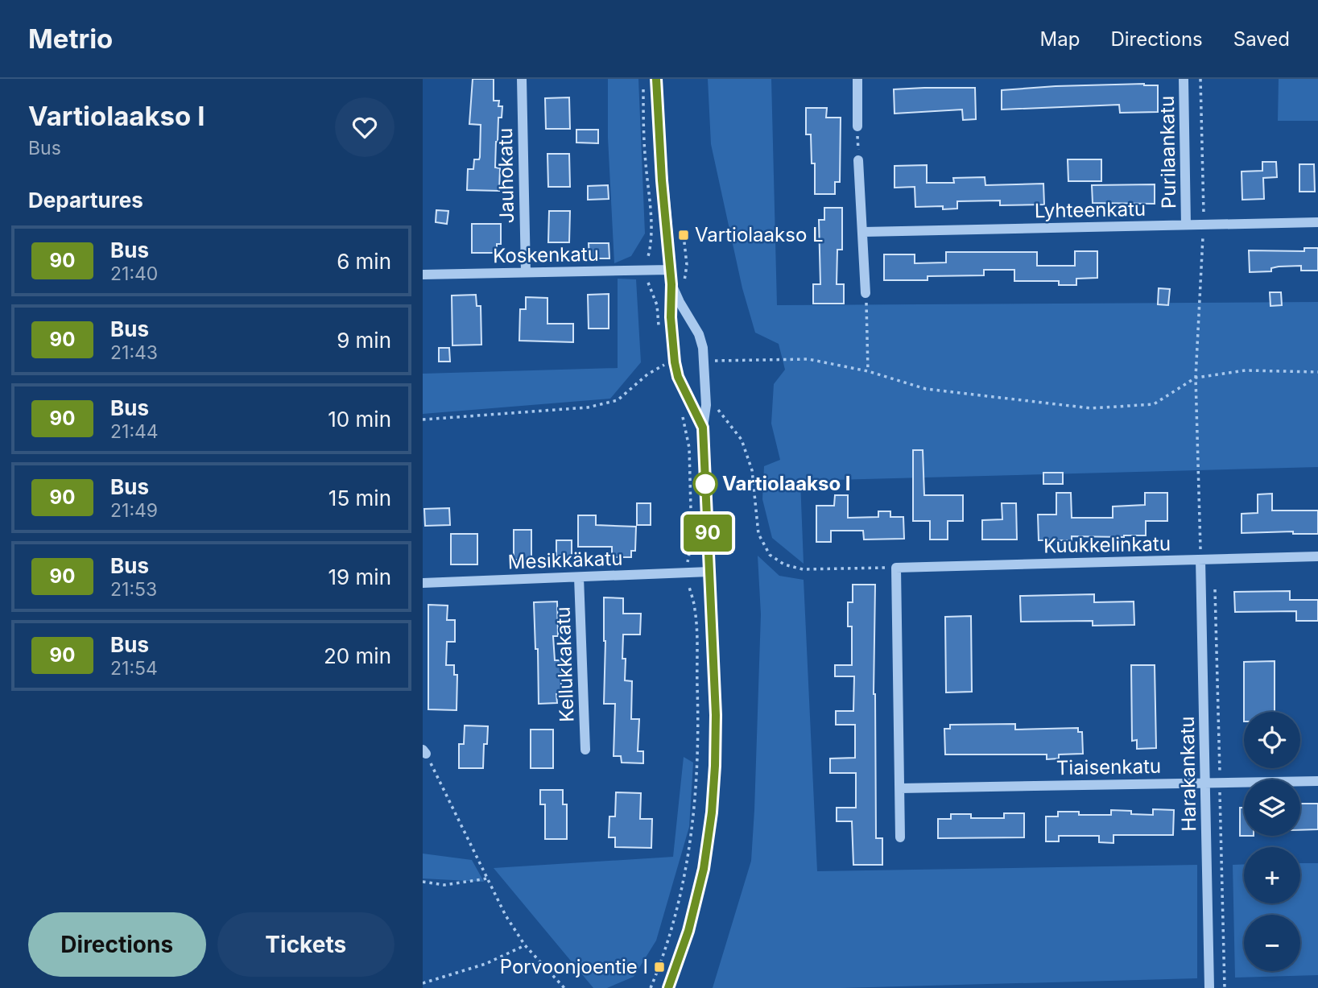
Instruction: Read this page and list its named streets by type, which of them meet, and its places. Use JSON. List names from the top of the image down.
{
  "streets": {
    "street": [
      "Purilaankatu",
      "Jauhokatu",
      "Lyhteenkatu",
      "Koskenkatu",
      "Kuukkelinkatu",
      "Mesikkäkatu",
      "Kellukkakatu",
      "Tiaisenkatu",
      "Harakankatu"
    ]
  },
  "crossings": [
    ["Purilaankatu", "Lyhteenkatu"],
    ["Jauhokatu", "Koskenkatu"],
    ["Kuukkelinkatu", "Harakankatu"],
    ["Mesikkäkatu", "Kellukkakatu"],
    ["Tiaisenkatu", "Harakankatu"]
  ],
  "places": {
    "transit": ["Vartiolaakso L", "Porvoonjoentie I"],
    "other": ["Vartiolaakso I"]
  },
  "lines": ["bus line 90"],
  "page": {
    "header": "Metrio",
    "nav": ["Map", "Directions", "Saved"],
    "heading": [
      ["Vartiolaakso I", "Bus"],
      "Departures"
    ],
    "on_map": "90",
    "list": [
      {
        "mark": "90",
        "name": "Bus",
        "note": "21:40",
        "value": "6 min"
      },
      {
        "mark": "90",
        "name": "Bus",
        "note": "21:43",
        "value": "9 min"
      },
      {
        "mark": "90",
        "name": "Bus",
        "note": "21:44",
        "value": "10 min"
      },
      {
        "mark": "90",
        "name": "Bus",
        "note": "21:49",
        "value": "15 min"
      },
      {
        "mark": "90",
        "name": "Bus",
        "note": "21:53",
        "value": "19 min"
      },
      {
        "mark": "90",
        "name": "Bus",
        "note": "21:54",
        "value": "20 min"
      }
    ],
    "map_buttons": ["+", "−"],
    "buttons": ["Directions", "Tickets"]
  }
}
